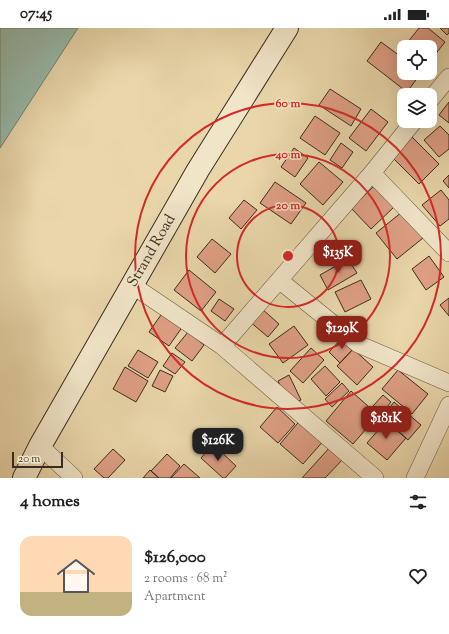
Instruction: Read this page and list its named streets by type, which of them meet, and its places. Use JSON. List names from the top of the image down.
{
  "streets": {
    "street": ["Strand Road"]
  },
  "scale_bar": "20 m",
  "page": {
    "status": "07:45",
    "price": [
      "$135K",
      "$129K",
      "$181K",
      "$126K"
    ],
    "scale": "20 m",
    "heading": "4 homes",
    "list": [
      {
        "name": "$126,000",
        "note": "2 rooms · 68 m² · Apartment"
      }
    ]
  },
  "rings": ["60 m", "40 m", "20 m"]
}
